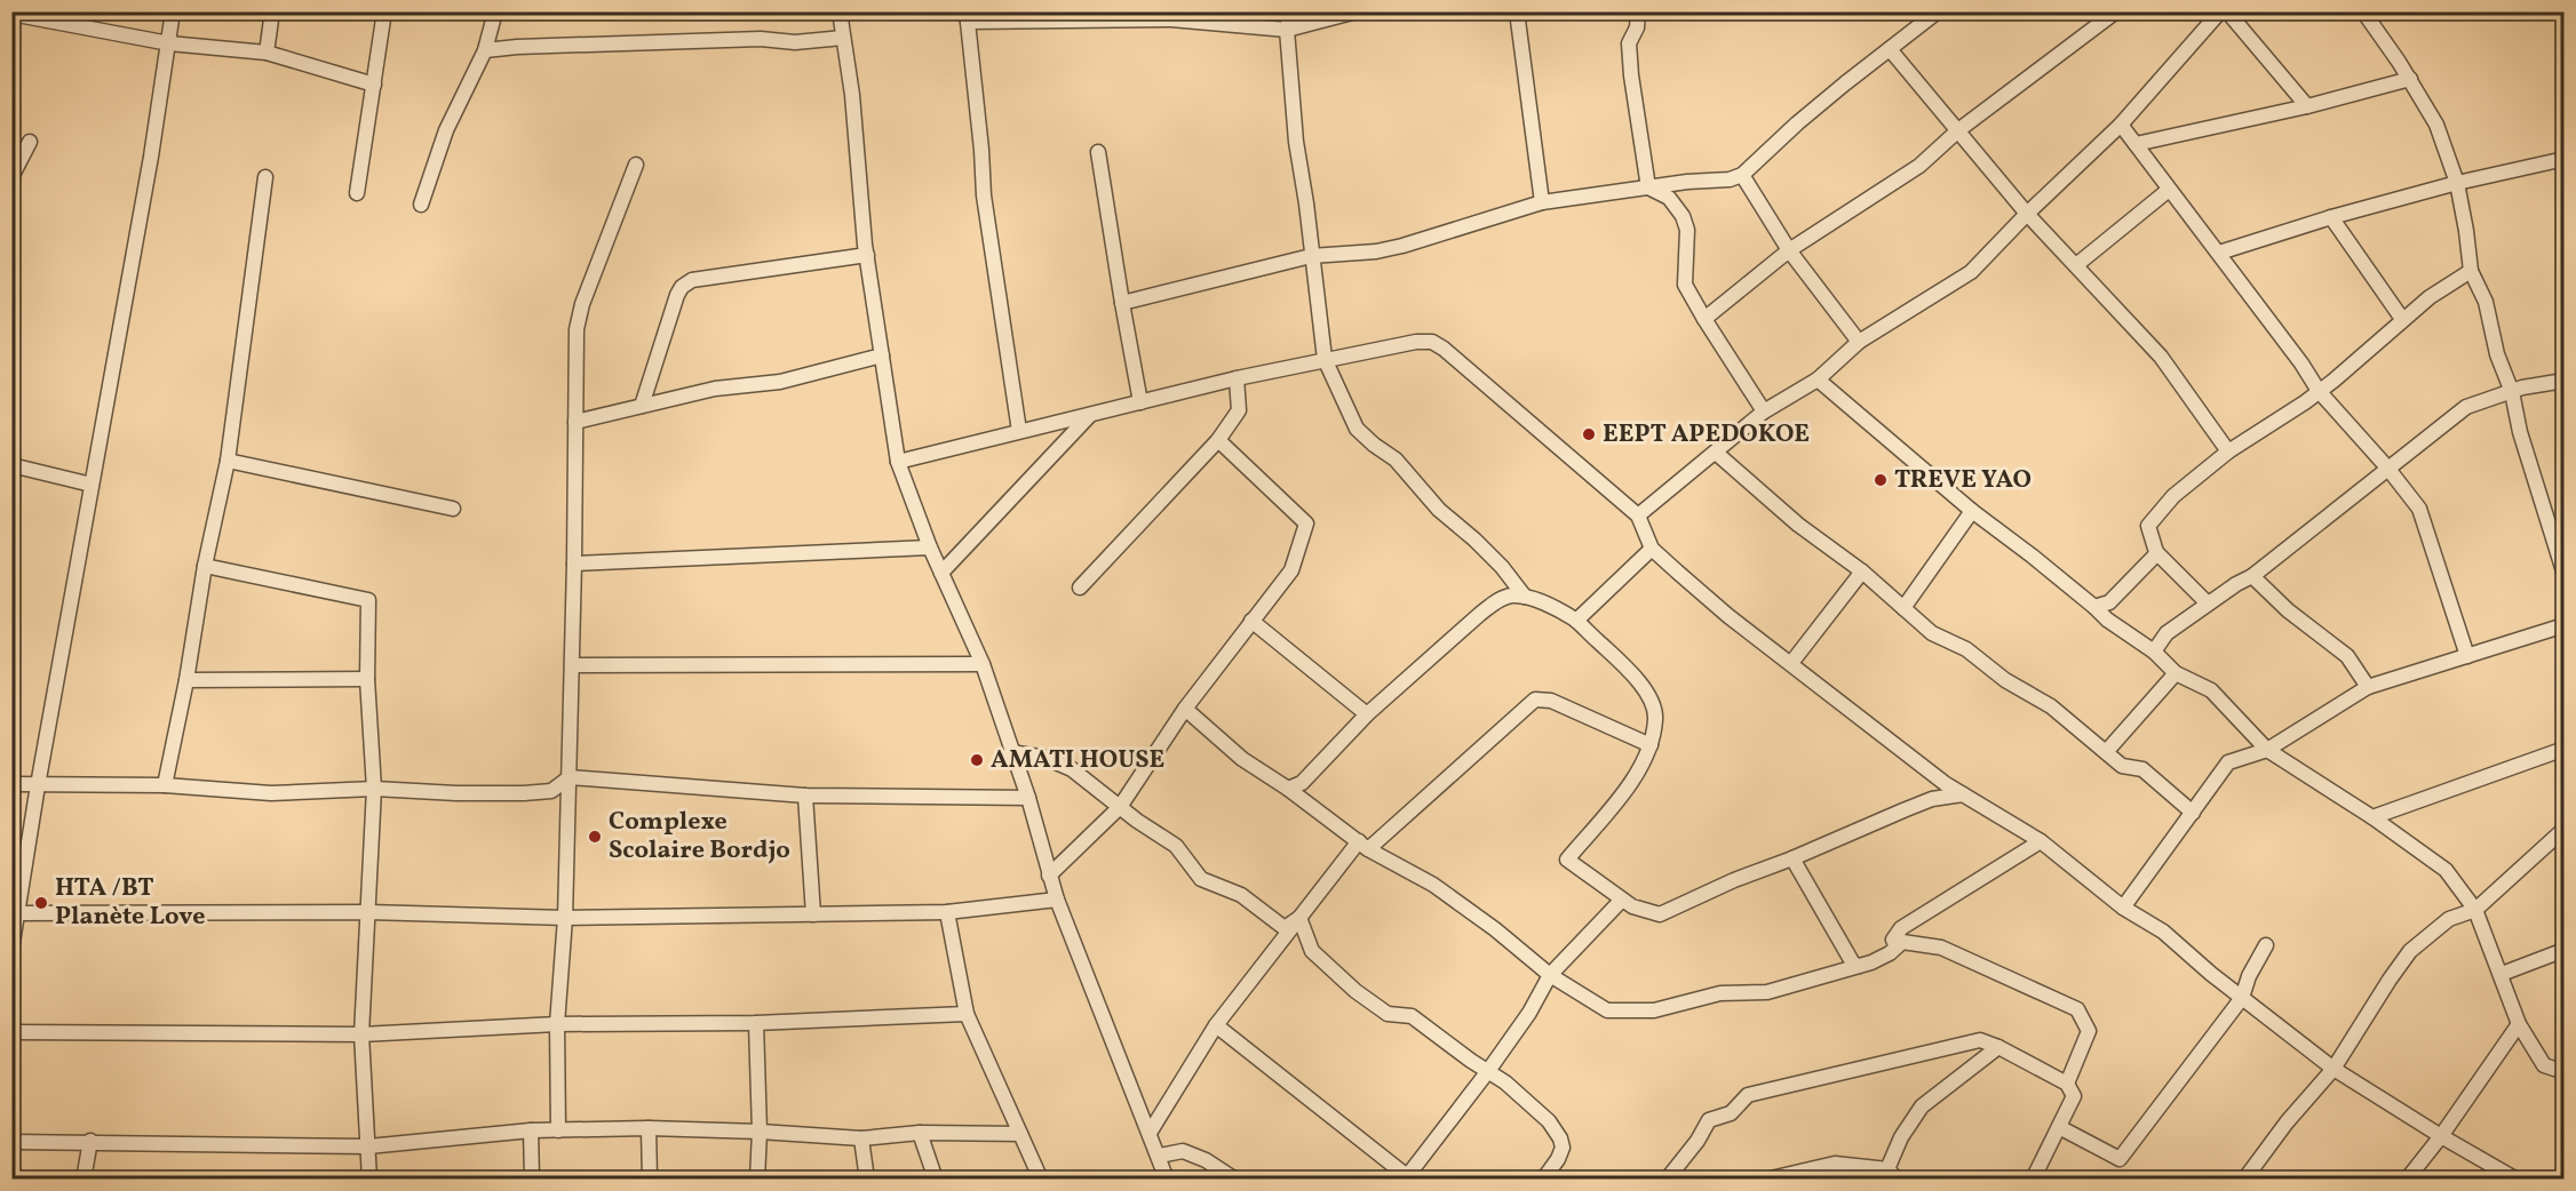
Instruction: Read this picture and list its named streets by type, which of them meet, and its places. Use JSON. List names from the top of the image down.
{
  "places": [
    "EEPT APEDOKOE",
    "TREVE YAO",
    "AMATI HOUSE",
    "Complexe Scolaire Bordjo",
    "HTA /BT Planète Love"
  ]
}
